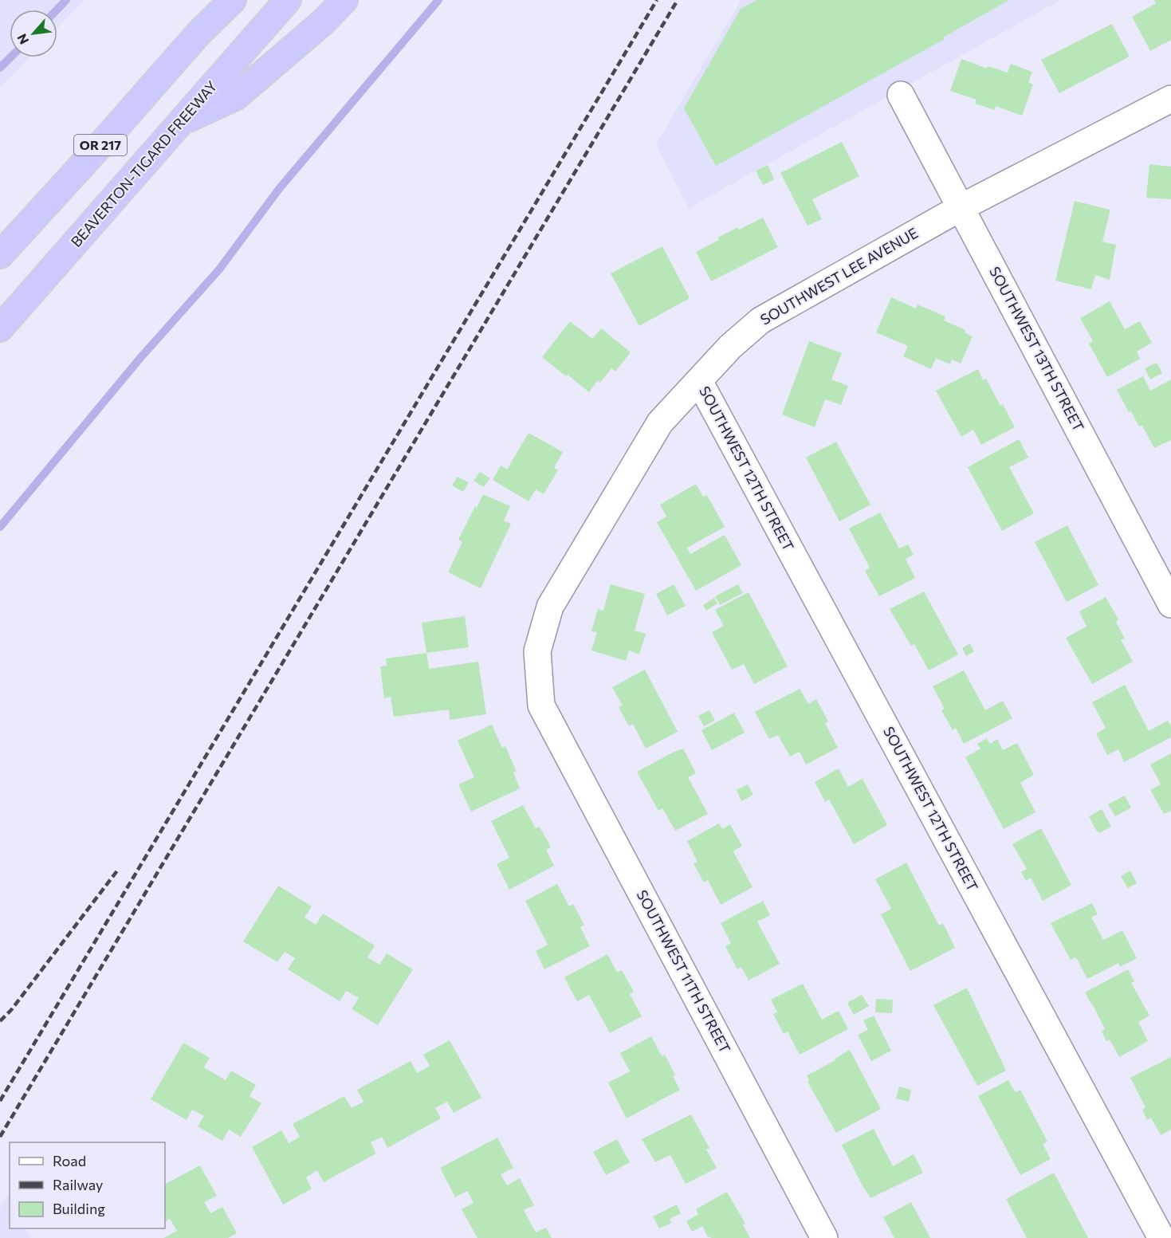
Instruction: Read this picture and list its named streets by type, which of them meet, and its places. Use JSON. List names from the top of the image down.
{
  "streets": {
    "highway": ["OR 217", "BEAVERTON-TIGARD FREEWAY"],
    "street": [
      "SOUTHWEST LEE AVENUE",
      "SOUTHWEST 13TH STREET",
      "SOUTHWEST 12TH STREET",
      "SOUTHWEST 11TH STREET"
    ]
  },
  "crossings": [
    ["SOUTHWEST LEE AVENUE", "SOUTHWEST 13TH STREET"],
    ["SOUTHWEST LEE AVENUE", "SOUTHWEST 12TH STREET"],
    ["SOUTHWEST LEE AVENUE", "SOUTHWEST 11TH STREET"]
  ],
  "legend": ["Road", "Railway", "Building"],
  "north": "bottom left"
}
